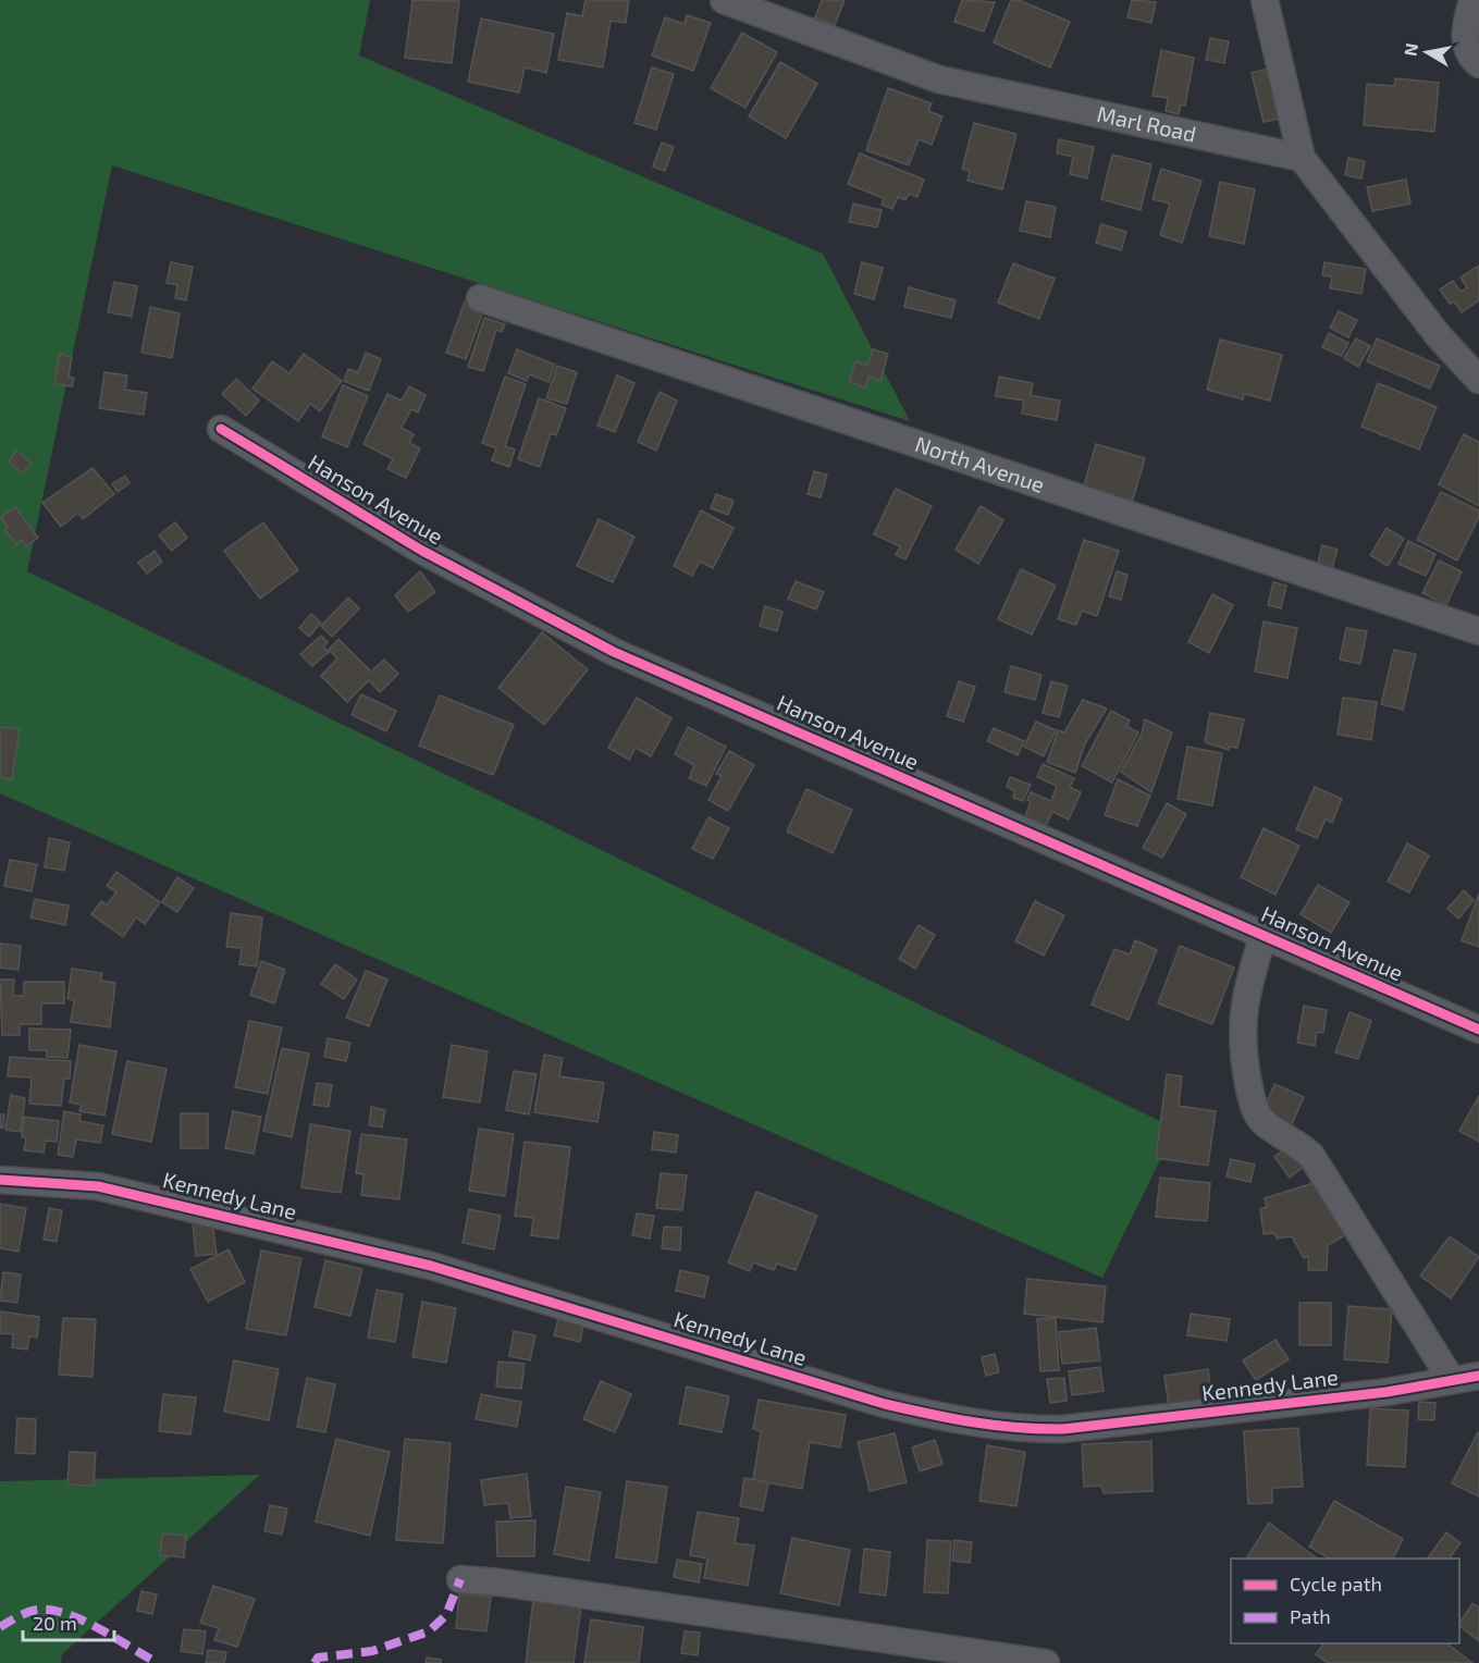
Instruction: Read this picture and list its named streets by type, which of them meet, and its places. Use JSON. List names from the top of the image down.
{
  "streets": {
    "street": [
      "Marl Road",
      "North Avenue",
      "Hanson Avenue",
      "Kennedy Lane"
    ]
  },
  "legend": ["Cycle path", "Path"],
  "scale_bar": "20 m",
  "north": "left"
}
